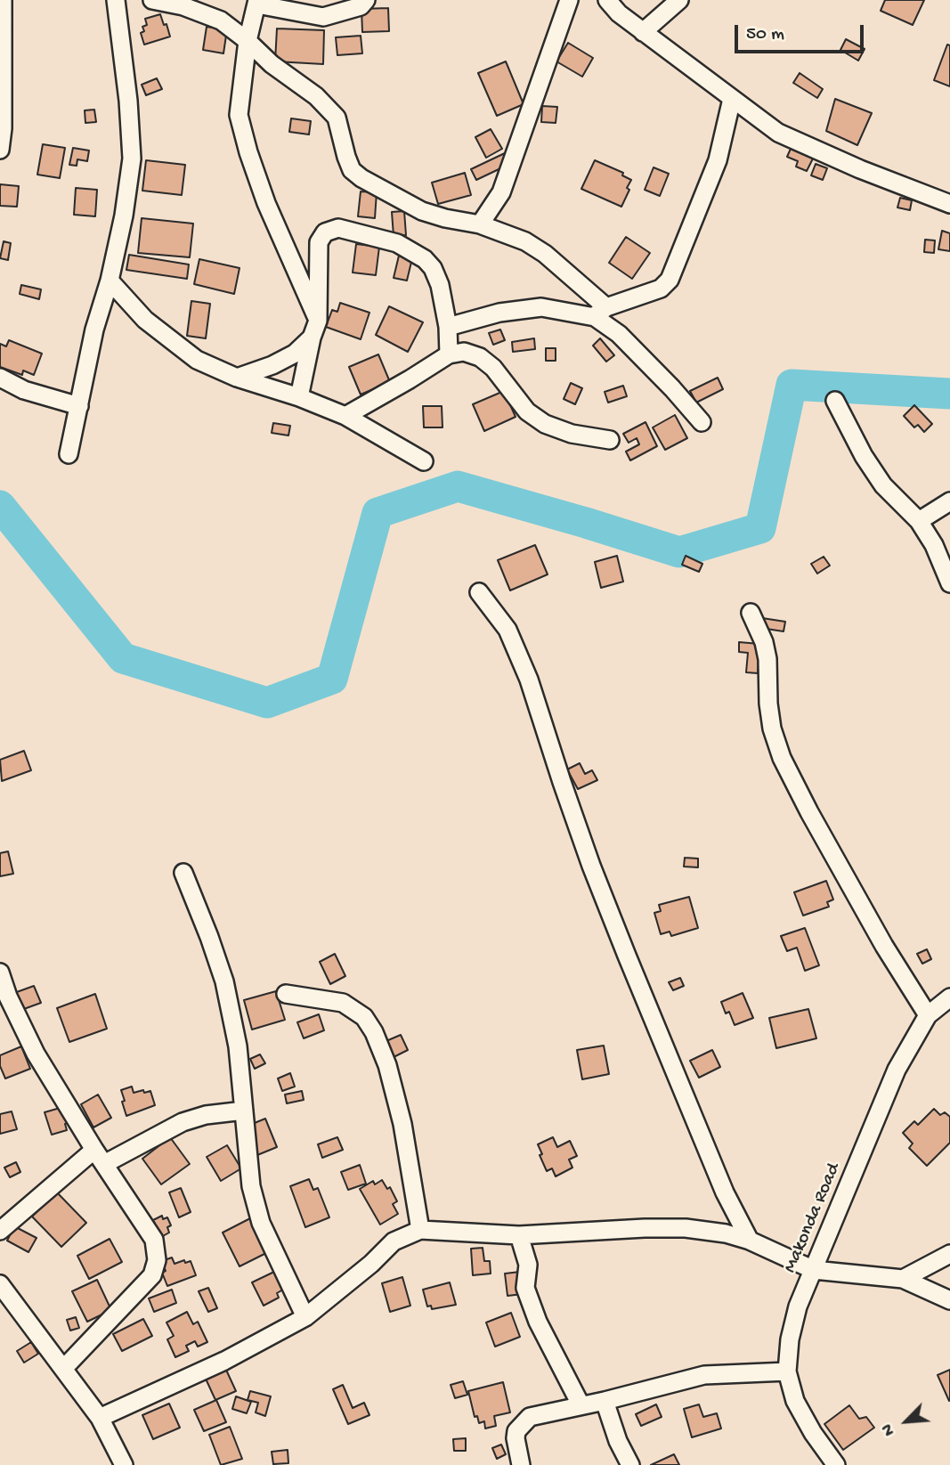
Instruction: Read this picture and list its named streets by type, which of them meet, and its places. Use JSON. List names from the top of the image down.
{
  "streets": {
    "street": ["Makonda Road"]
  },
  "scale_bar": "50 m",
  "north": "bottom left"
}
